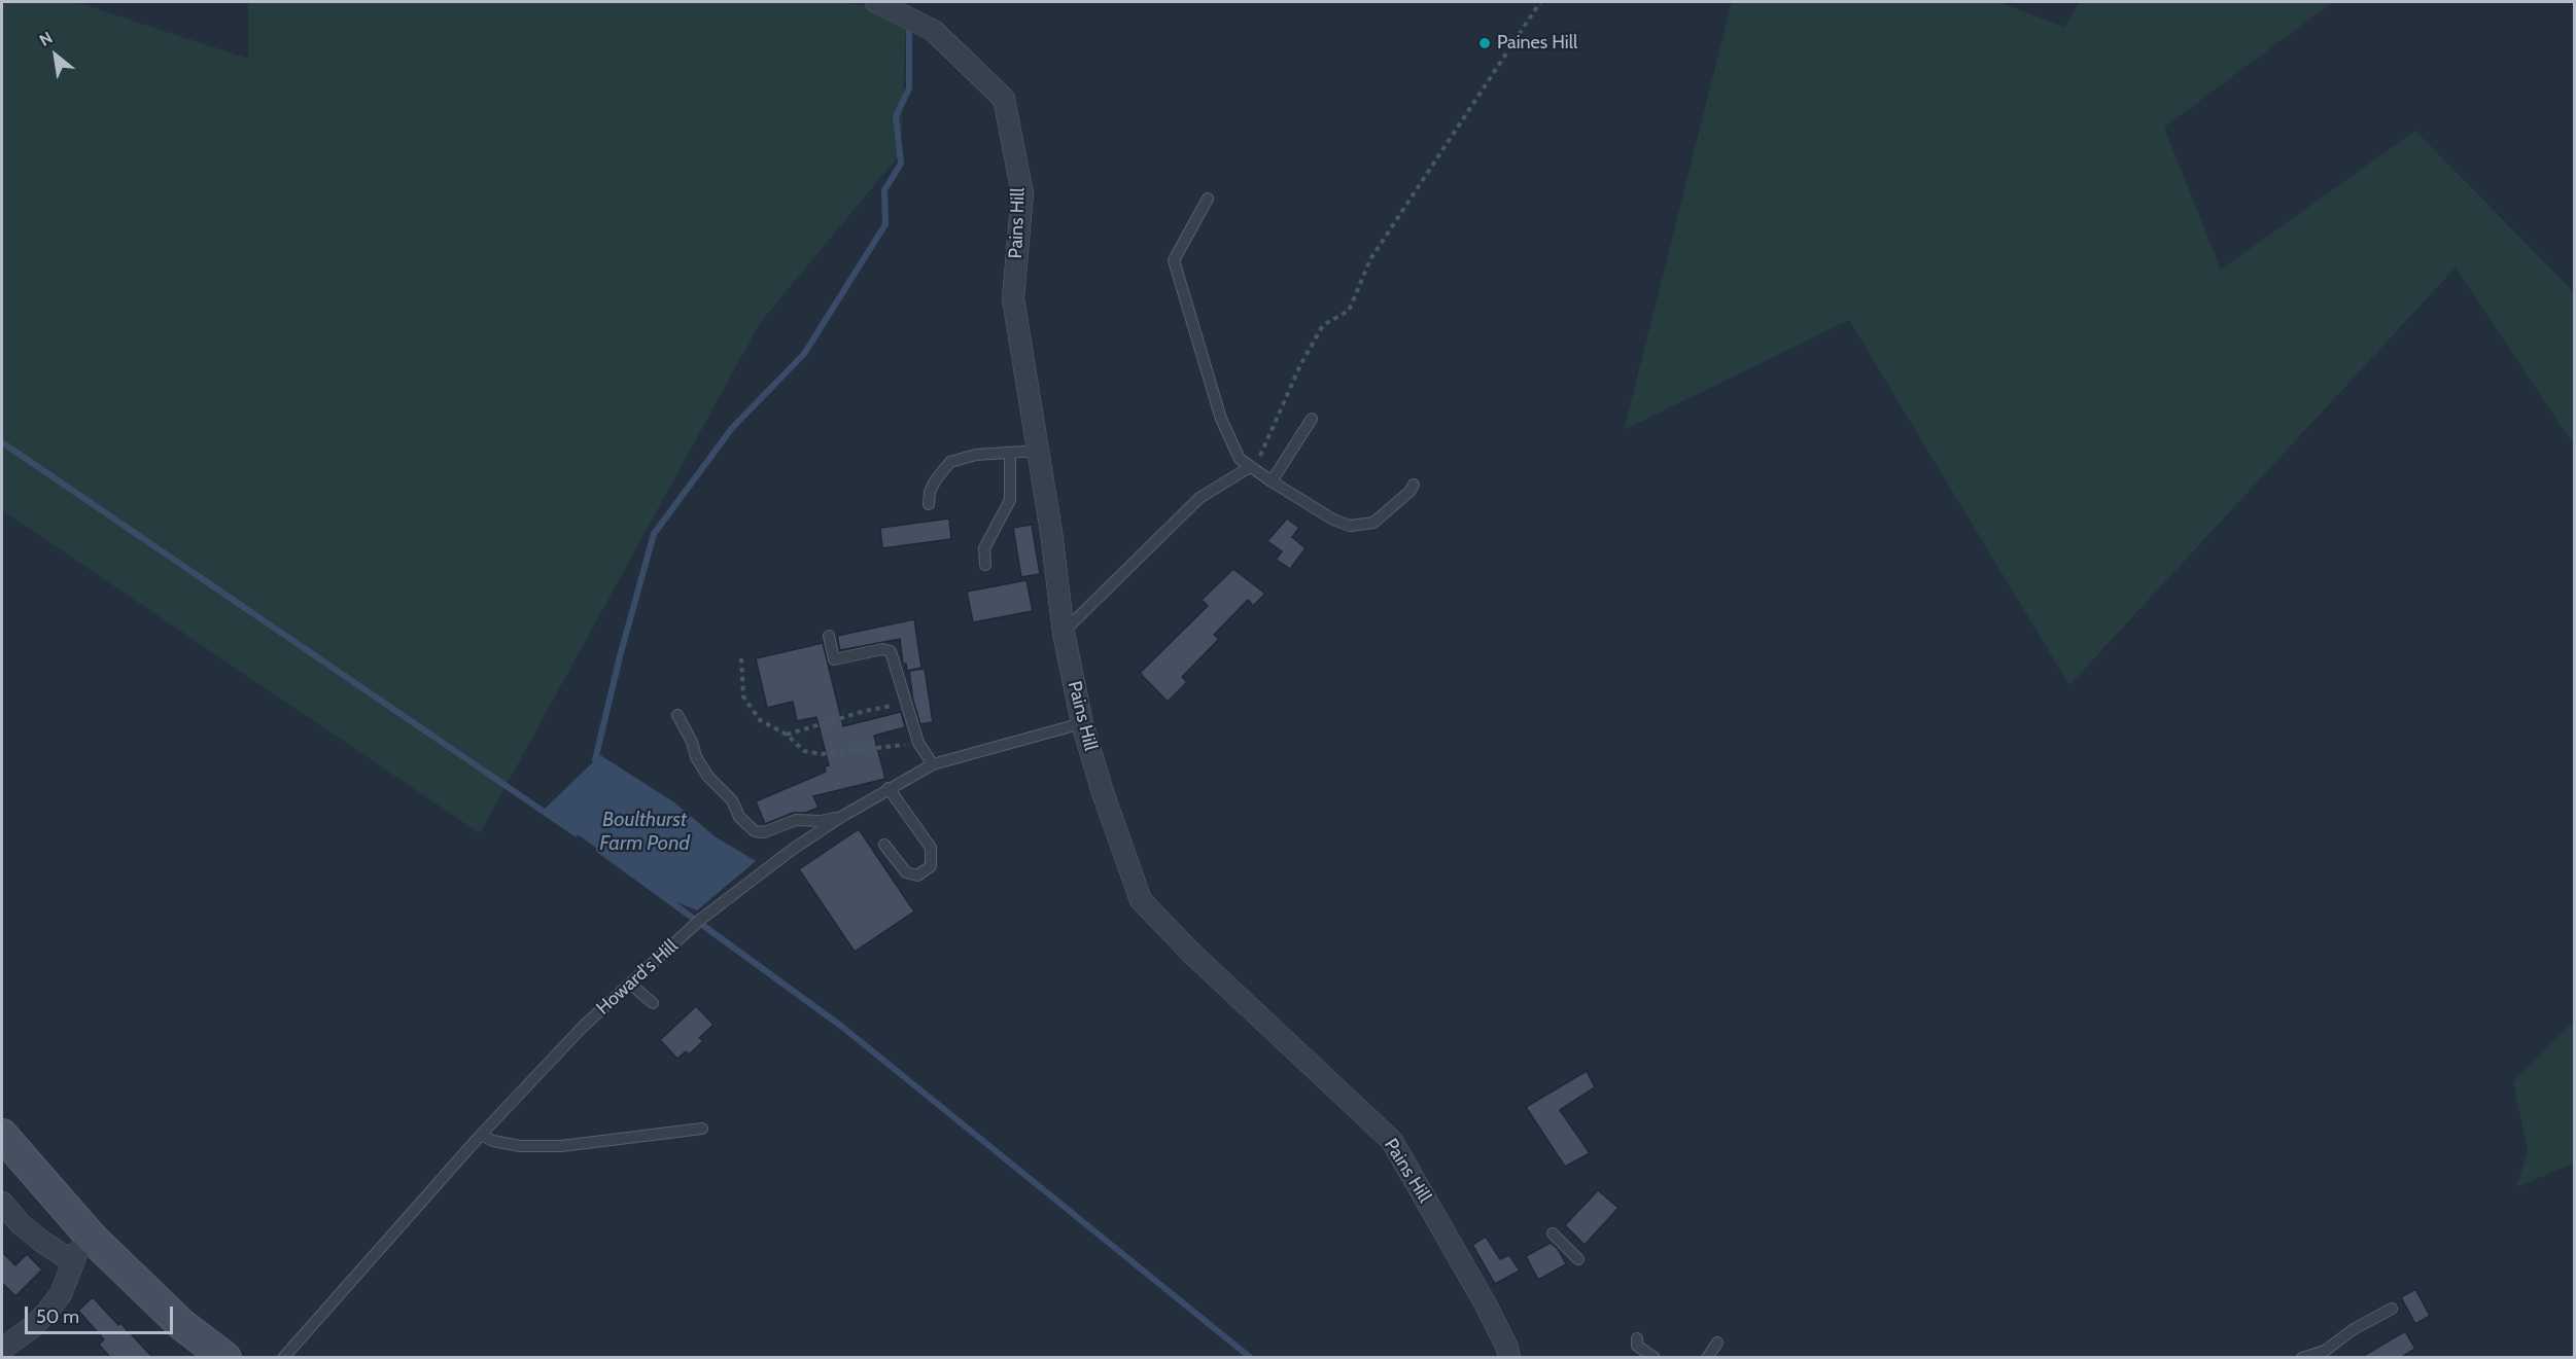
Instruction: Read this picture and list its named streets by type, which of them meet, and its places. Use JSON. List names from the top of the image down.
{
  "streets": {
    "street": ["Pains Hill"],
    "lane": ["Howard's Hill"]
  },
  "crossings": [
    ["Pains Hill", "Howard's Hill"]
  ],
  "water": ["Boulthurst Farm Pond"],
  "places": ["Paines Hill"],
  "scale_bar": "50 m",
  "north": "top left"
}
